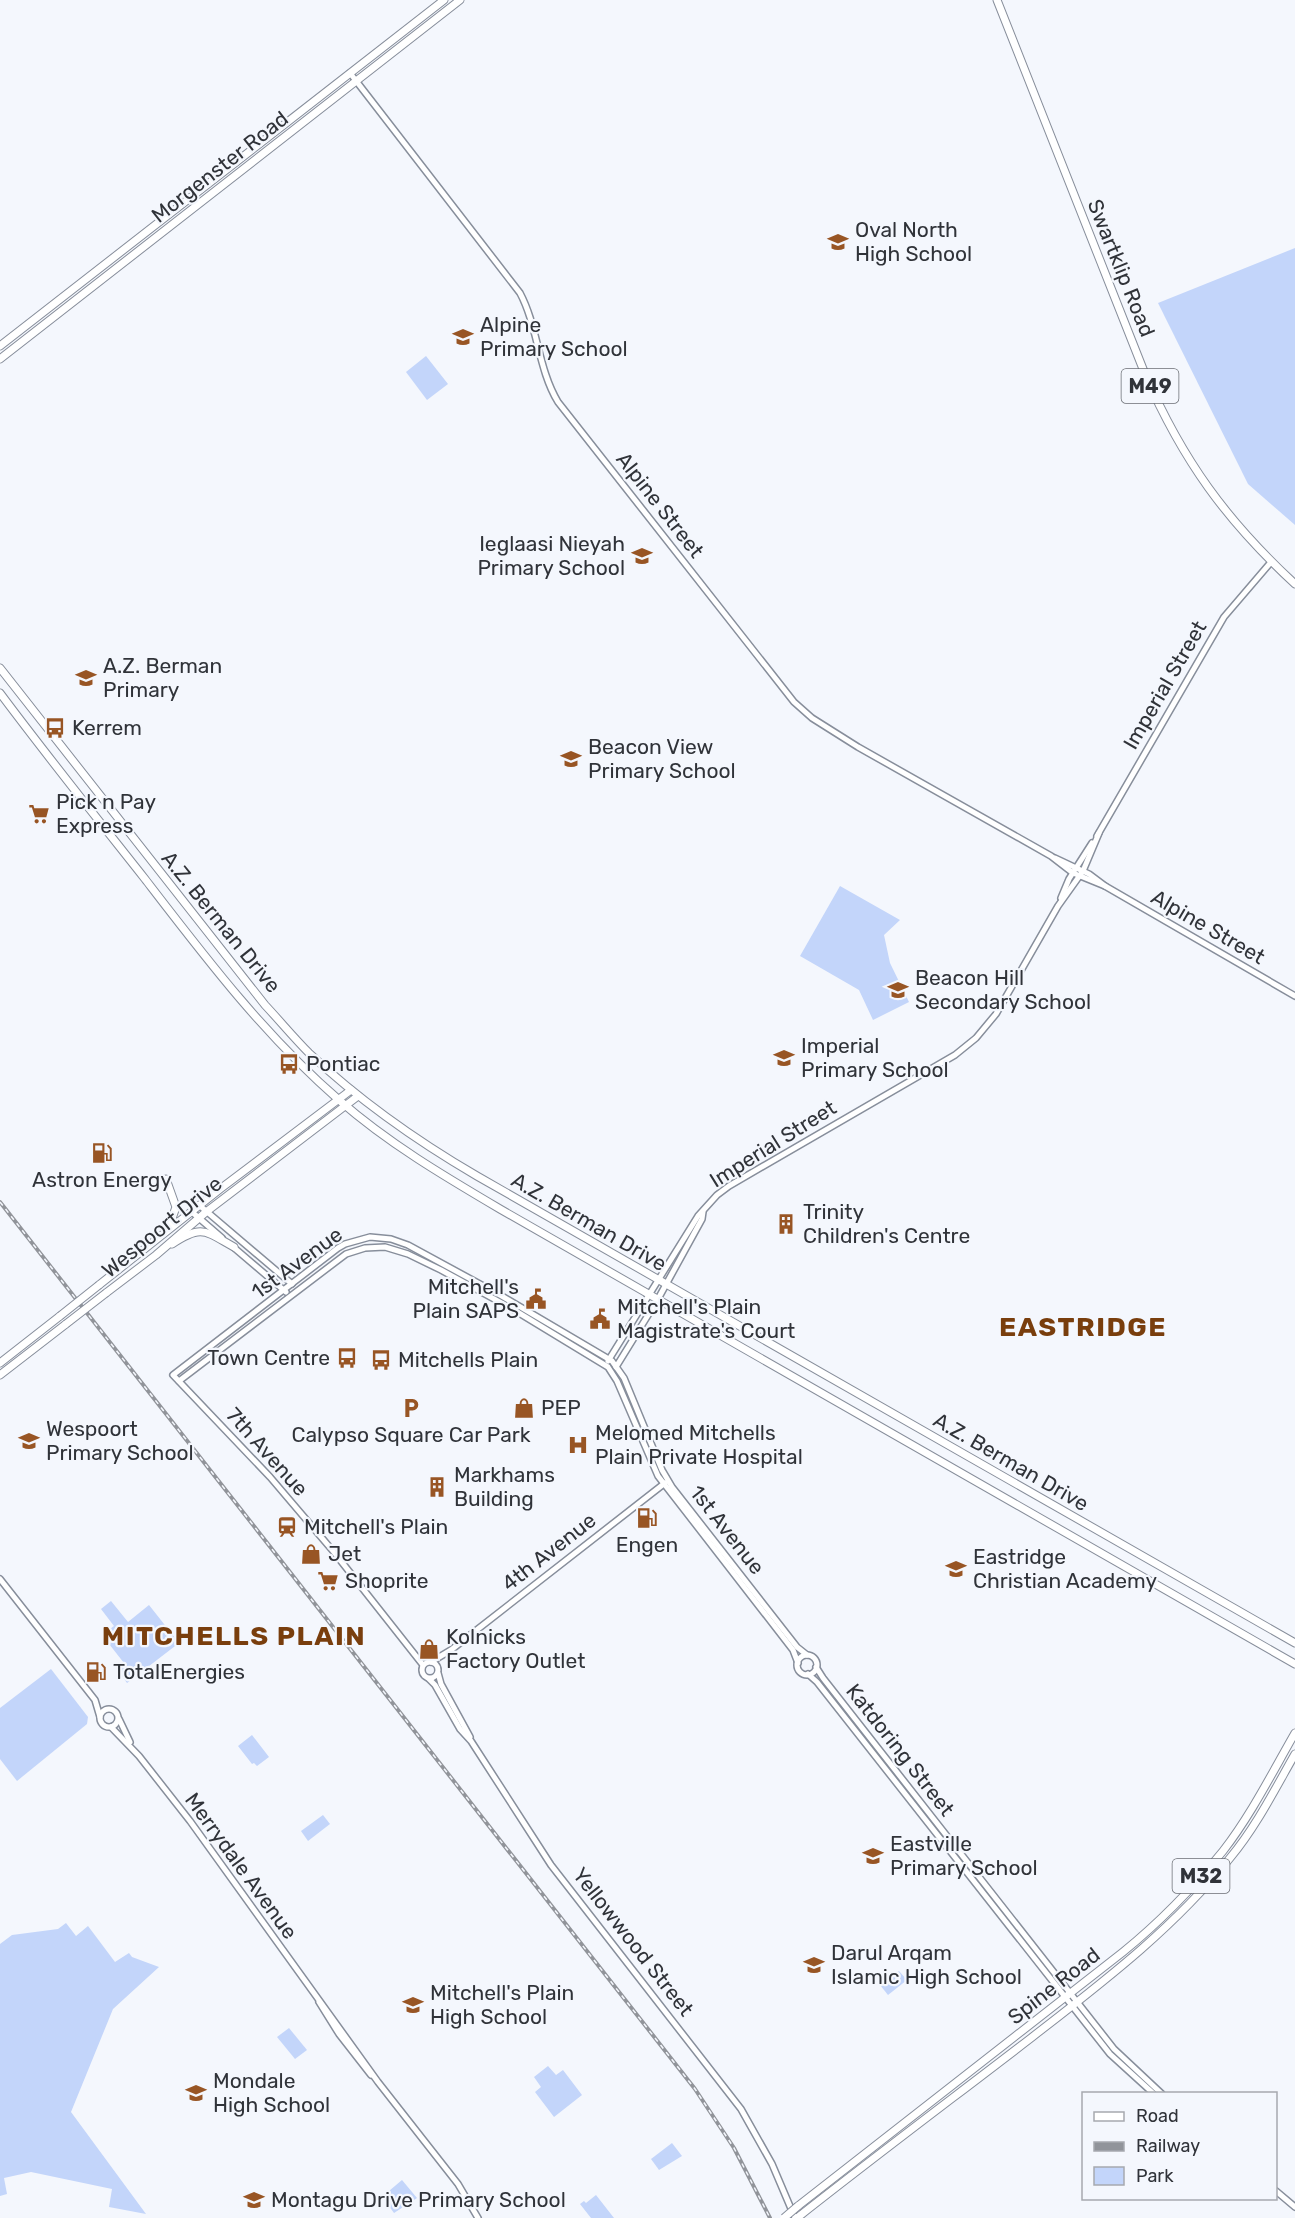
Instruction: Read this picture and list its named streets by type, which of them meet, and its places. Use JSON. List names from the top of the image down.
{
  "streets": {
    "main road": [
      "Morgenster Road",
      "Swartklip Road",
      "M49",
      "A.Z. Berman Drive",
      "Wespoort Drive",
      "M32",
      "Spine Road"
    ],
    "street": [
      "Alpine Street",
      "Imperial Street",
      "1st Avenue",
      "7th Avenue",
      "4th Avenue",
      "Katdoring Street",
      "Merrydale Avenue",
      "Yellowwood Street"
    ]
  },
  "crossings": [
    ["Morgenster Road", "Alpine Street"],
    ["Swartklip Road", "Imperial Street"],
    ["Alpine Street", "Imperial Street"],
    ["Imperial Street", "A.Z. Berman Drive"],
    ["Imperial Street", "1st Avenue"],
    ["A.Z. Berman Drive", "Wespoort Drive"],
    ["1st Avenue", "7th Avenue"],
    ["1st Avenue", "4th Avenue"],
    ["1st Avenue", "Katdoring Street"],
    ["7th Avenue", "4th Avenue"],
    ["Katdoring Street", "Spine Road"],
    ["Yellowwood Street", "Spine Road"]
  ],
  "districts": ["EASTRIDGE", "MITCHELLS PLAIN"],
  "places": {
    "school or university": [
      "Oval North High School",
      "Alpine Primary School",
      "Ieglaasi Nieyah Primary School",
      "A.Z. Berman Primary",
      "Beacon View Primary School",
      "Beacon Hill Secondary School",
      "Imperial Primary School",
      "Wespoort Primary School",
      "Eastridge Christian Academy",
      "Eastville Primary School",
      "Darul Arqam Islamic High School",
      "Mitchell's Plain High School",
      "Mondale High School",
      "Montagu Drive Primary School"
    ],
    "bus stop": [
      "Kerrem",
      "Pontiac",
      "Town Centre",
      "Mitchells Plain"
    ],
    "supermarket": ["Pick n Pay Express", "Shoprite"],
    "fuel station": ["Astron Energy", "Engen", "TotalEnergies"],
    "building": ["Trinity Children's Centre", "Markhams Building"],
    "public building": ["Mitchell's Plain SAPS", "Mitchell's Plain Magistrate's Court"],
    "parking": ["Calypso Square Car Park"],
    "shop": ["PEP", "Jet", "Kolnicks Factory Outlet"],
    "hospital": ["Melomed Mitchells Plain Private Hospital"],
    "station": ["Mitchell's Plain"]
  },
  "legend": ["Road", "Railway", "Park"]
}
